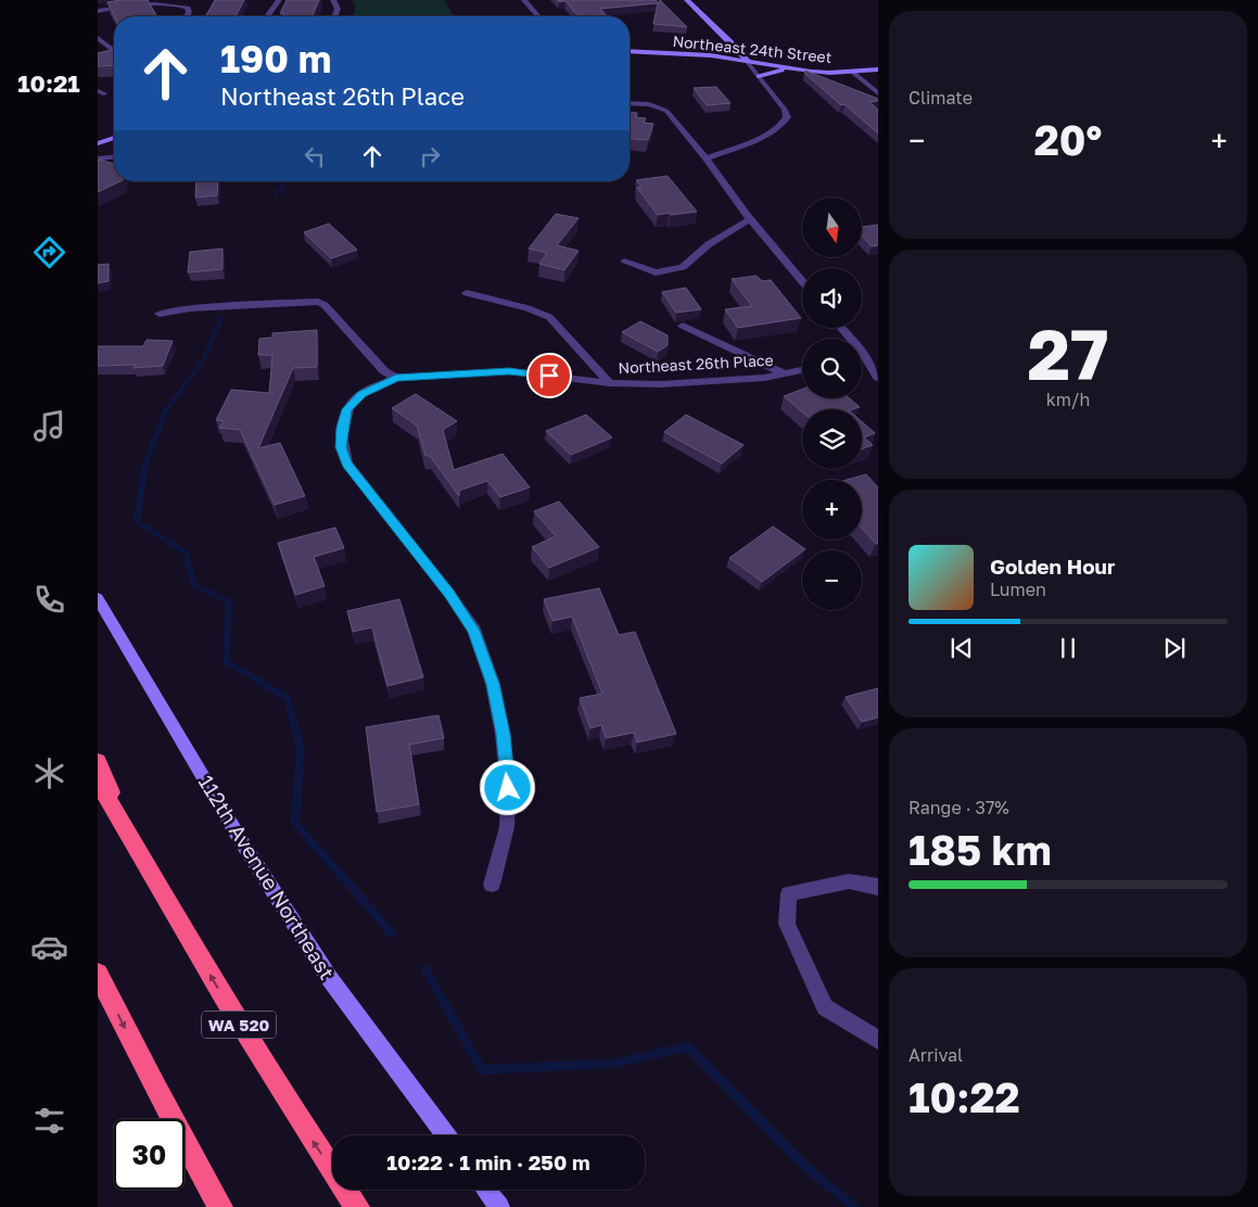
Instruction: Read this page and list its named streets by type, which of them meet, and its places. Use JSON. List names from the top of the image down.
{
  "streets": {
    "highway": ["WA 520"],
    "main road": ["Northeast 24th Street", "112th Avenue Northeast"],
    "street": ["Northeast 26th Place"]
  },
  "north": "bottom",
  "page": {
    "tabs": "10:21",
    "tile": [
      "Climate",
      ["27", "km/h"],
      ["Range · 37%", "185 km"],
      ["Arrival", "10:22"]
    ],
    "turn": ["190 m", "Northeast 26th Place"],
    "heat": ["−", "20°", "+"],
    "map_buttons": ["+", "−"],
    "song": ["Golden Hour", "Lumen"],
    "limit": "30",
    "trip": "10:22 · 1 min · 250 m"
  }
}
